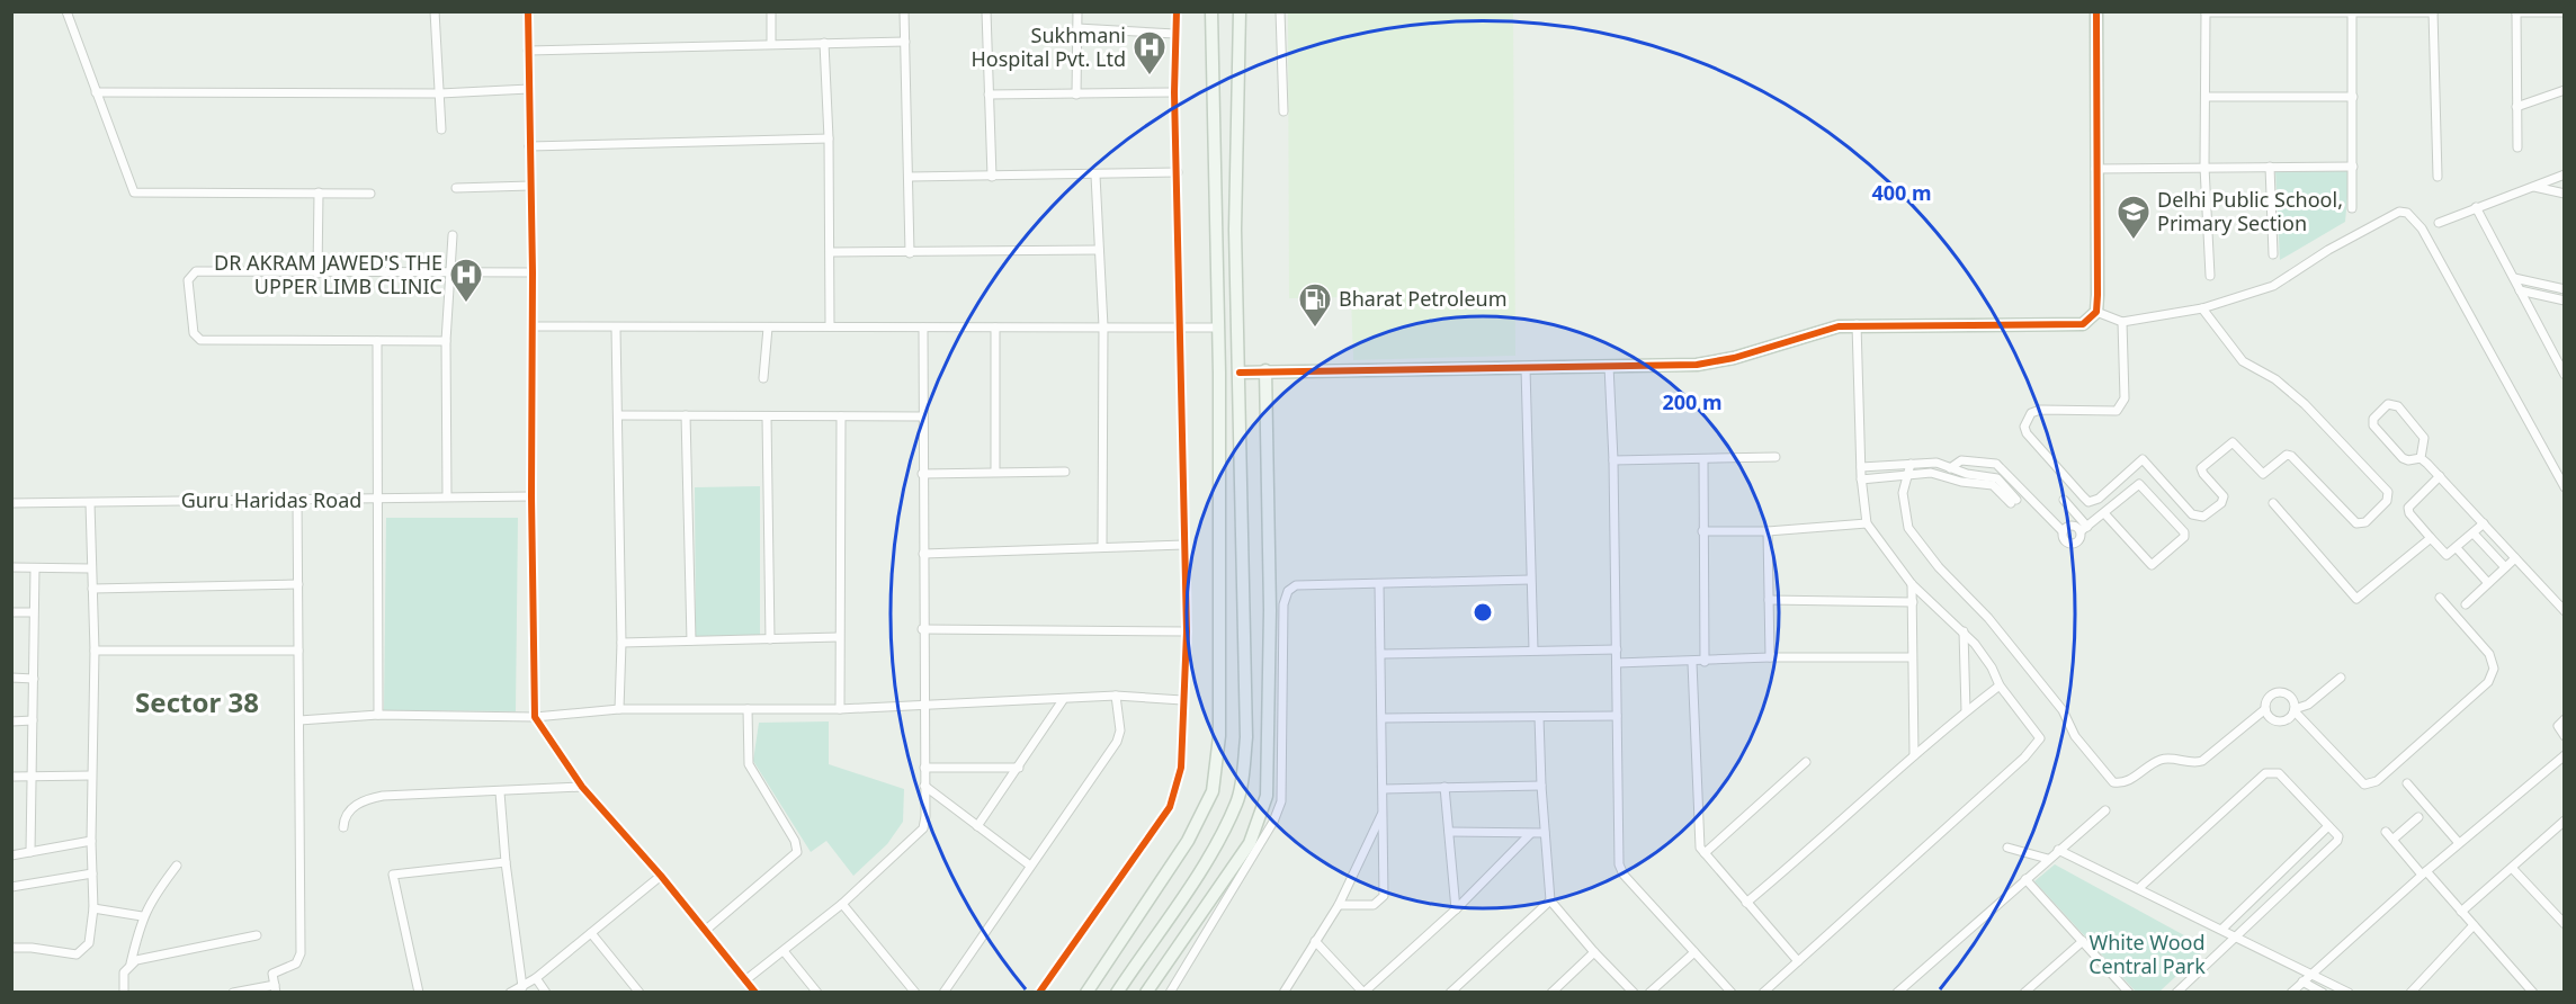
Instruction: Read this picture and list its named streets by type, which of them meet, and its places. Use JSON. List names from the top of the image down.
{
  "streets": {
    "street": ["Guru Haridas Road"]
  },
  "districts": ["Sector 38"],
  "parks": ["White Wood Central Park"],
  "places": {
    "hospital": ["Sukhmani Hospital Pvt. Ltd", "DR AKRAM JAWED'S THE UPPER LIMB CLINIC"],
    "school or university": ["Delhi Public School, Primary Section"],
    "fuel station": ["Bharat Petroleum"]
  },
  "rings": ["400 m", "200 m"]
}
